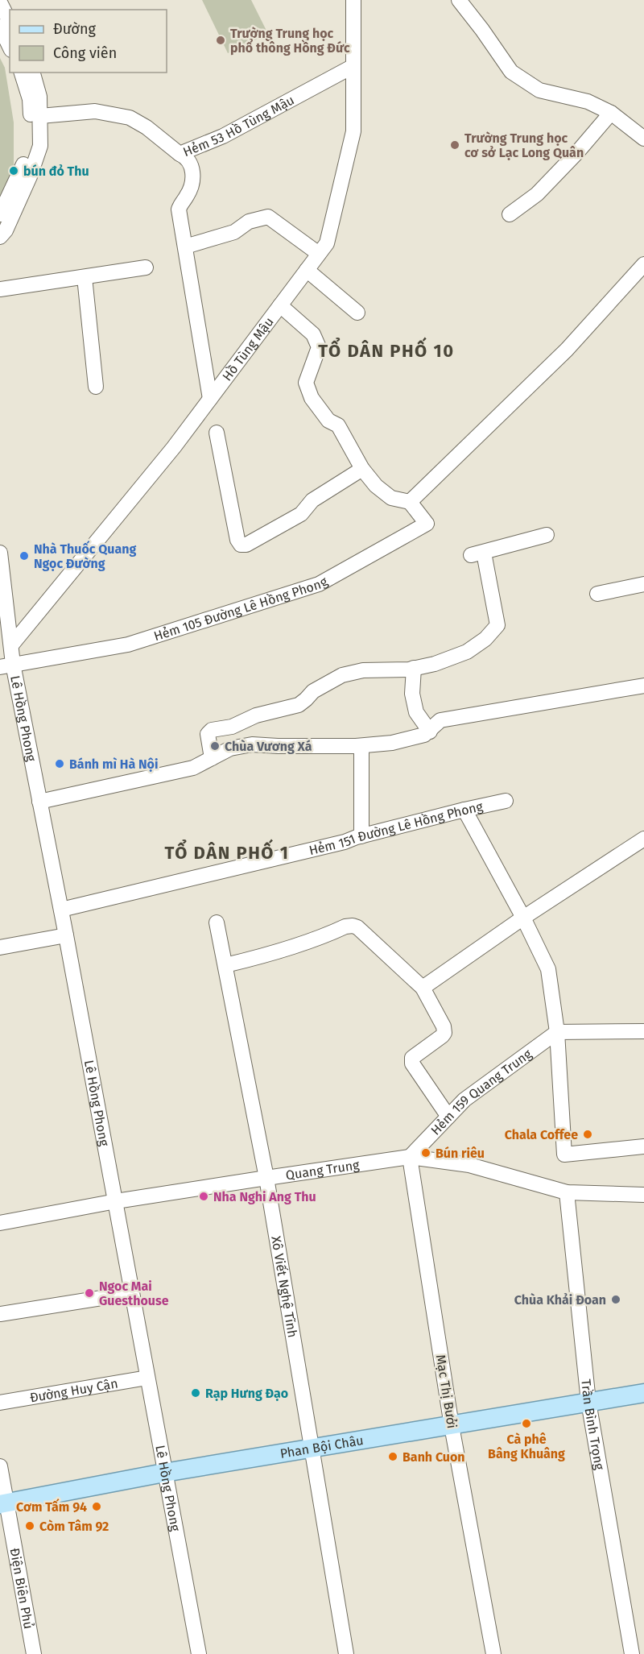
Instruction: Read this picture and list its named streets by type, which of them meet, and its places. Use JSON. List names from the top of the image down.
{
  "streets": {
    "main road": ["Phan Bội Châu"],
    "street": [
      "Hẻm 53 Hồ Tùng Mậu",
      "Hồ Tùng Mậu",
      "Hẻm 105 Đường Lê Hồng Phong",
      "Lê Hồng Phong",
      "Hẻm 151 Đường Lê Hồng Phong",
      "Hẻm 159 Quang Trung",
      "Quang Trung",
      "Xô Viết Nghệ Tĩnh",
      "Đường Huy Cận",
      "Mạc Thị Bưởi",
      "Trần Bình Trọng",
      "Điện Biên Phủ"
    ]
  },
  "crossings": [
    ["Hẻm 53 Hồ Tùng Mậu", "Hồ Tùng Mậu"],
    ["Hồ Tùng Mậu", "Lê Hồng Phong"],
    ["Hẻm 105 Đường Lê Hồng Phong", "Lê Hồng Phong"],
    ["Lê Hồng Phong", "Hẻm 151 Đường Lê Hồng Phong"],
    ["Lê Hồng Phong", "Quang Trung"],
    ["Lê Hồng Phong", "Đường Huy Cận"],
    ["Lê Hồng Phong", "Phan Bội Châu"],
    ["Hẻm 159 Quang Trung", "Quang Trung"],
    ["Hẻm 159 Quang Trung", "Mạc Thị Bưởi"],
    ["Quang Trung", "Xô Viết Nghệ Tĩnh"],
    ["Quang Trung", "Mạc Thị Bưởi"],
    ["Quang Trung", "Trần Bình Trọng"],
    ["Xô Viết Nghệ Tĩnh", "Phan Bội Châu"],
    ["Mạc Thị Bưởi", "Phan Bội Châu"],
    ["Trần Bình Trọng", "Phan Bội Châu"],
    ["Phan Bội Châu", "Điện Biên Phủ"]
  ],
  "districts": ["TỔ DÂN PHỐ 10", "TỔ DÂN PHỐ 1"],
  "places": [
    "Trường Trung học phổ thông Hồng Đức",
    "Trường Trung học cơ sở Lạc Long Quân",
    "bún đỏ Thu",
    "Nhà Thuốc Quang Ngọc Đường",
    "Chùa Vương Xá",
    "Bánh mì Hà Nội",
    "Chala Coffee",
    "Bún riêu",
    "Nha Nghi Ang Thu",
    "Ngoc Mai Guesthouse",
    "Chùa Khải Đoan",
    "Rạp Hưng Đạo",
    "Cà phê Bâng Khuâng",
    "Banh Cuon",
    "Cơm Tấm 94",
    "Còm Tâm 92"
  ],
  "legend": ["Đường", "Công viên"]
}
